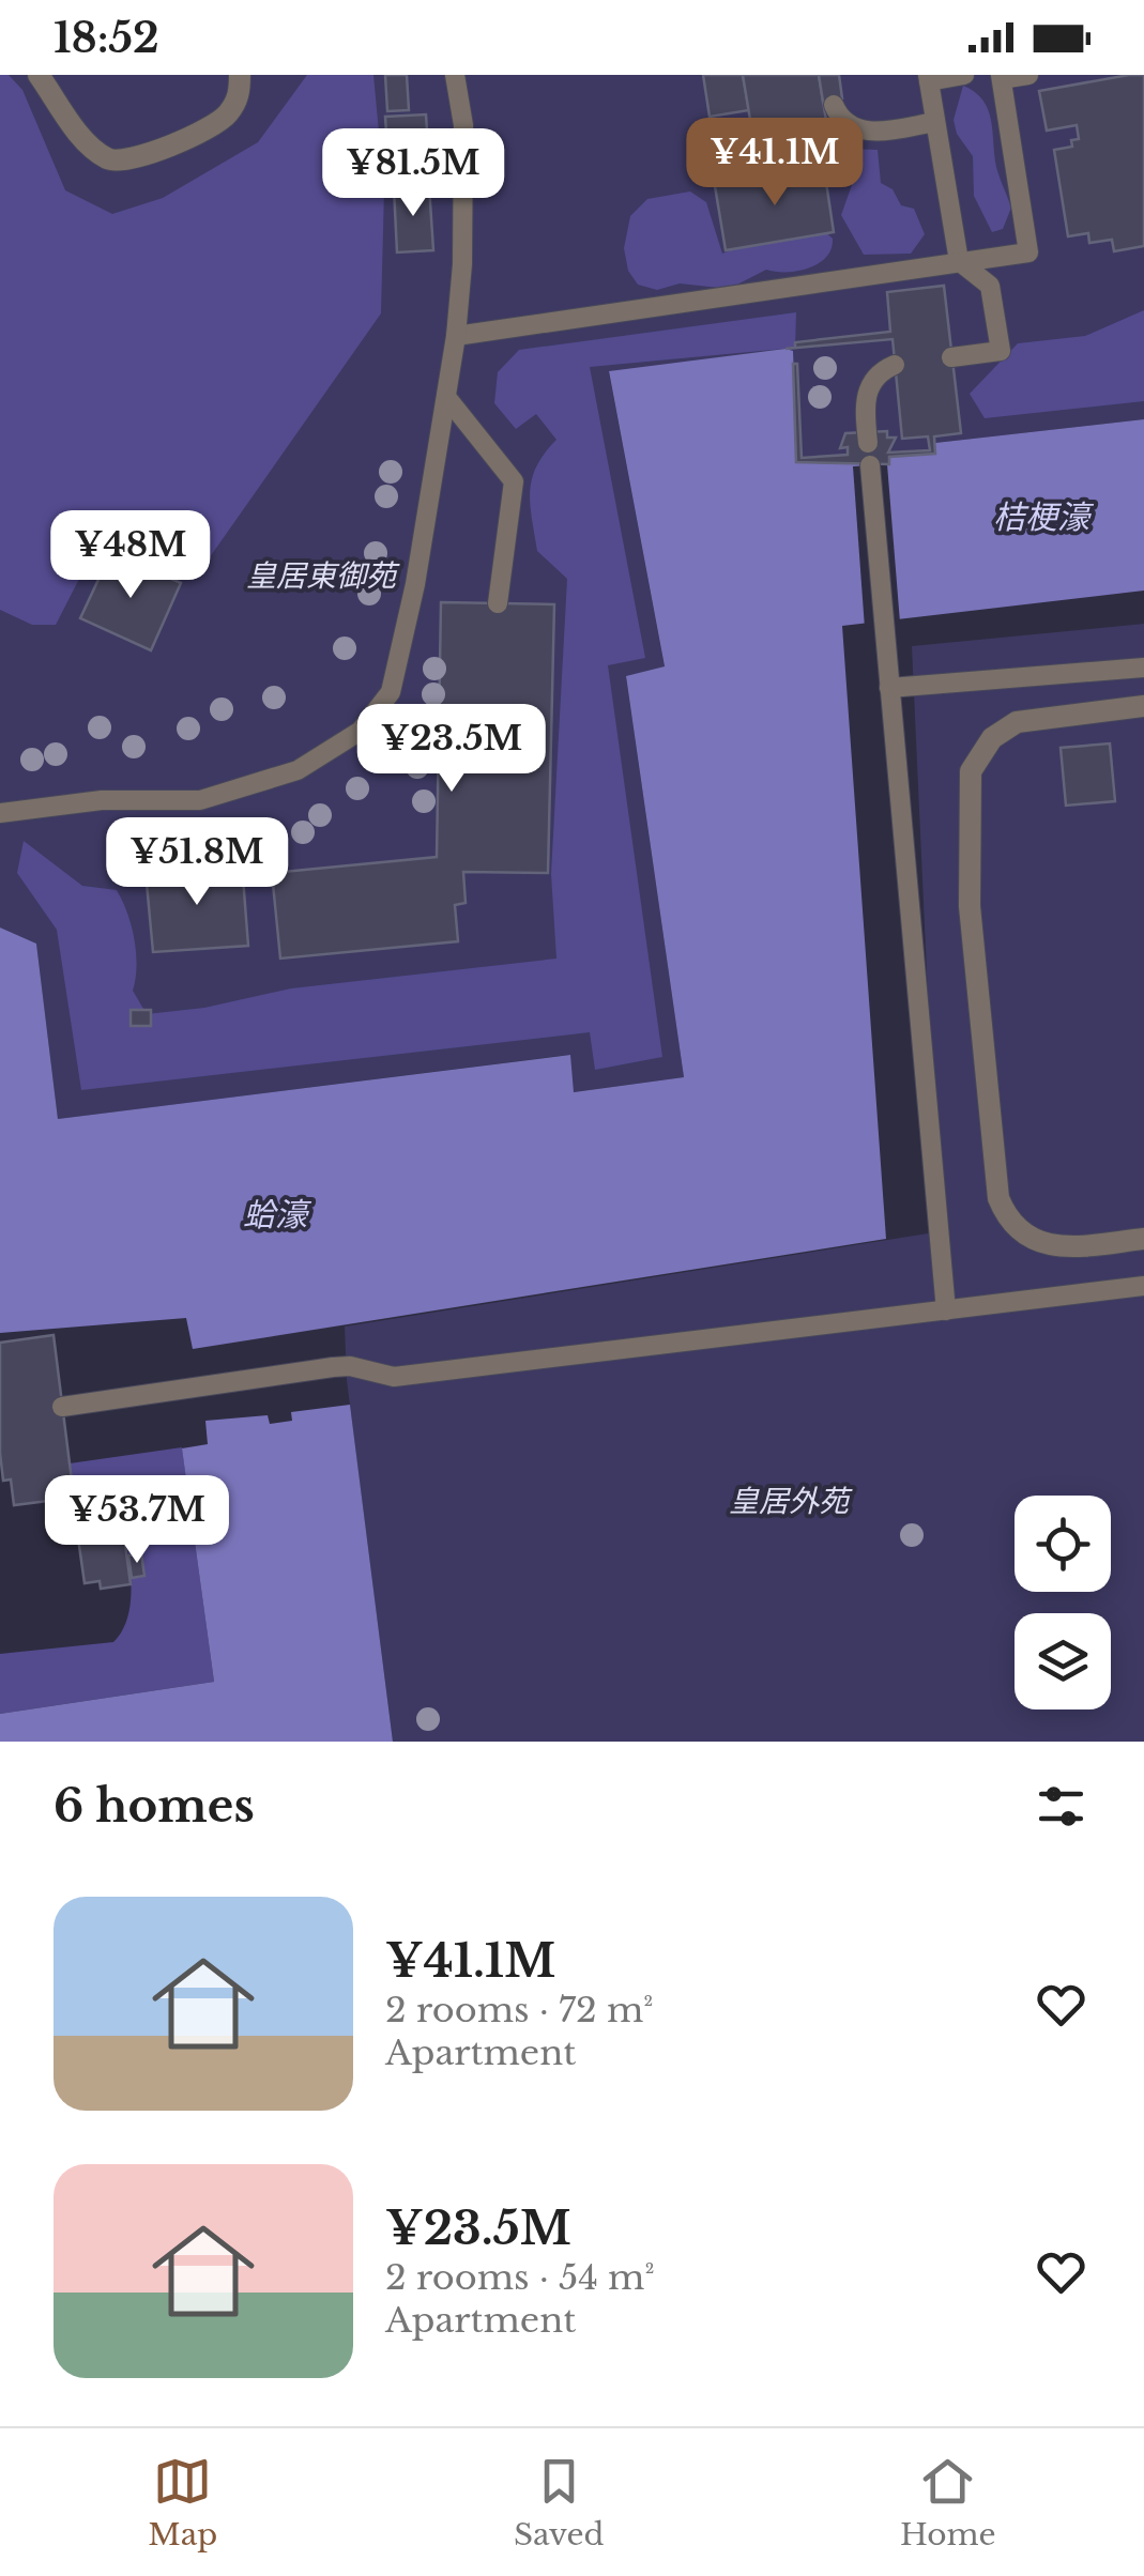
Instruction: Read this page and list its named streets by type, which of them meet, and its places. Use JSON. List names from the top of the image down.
{
  "water": ["桔梗濠", "蛤濠"],
  "parks": ["皇居東御苑", "皇居外苑"],
  "page": {
    "status": "18:52",
    "price": [
      "¥41.1M",
      "¥81.5M",
      "¥48M",
      "¥23.5M",
      "¥51.8M",
      "¥53.7M"
    ],
    "heading": "6 homes",
    "list": [
      {
        "name": "¥41.1M",
        "note": "2 rooms · 72 m² · Apartment"
      },
      {
        "name": "¥23.5M",
        "note": "2 rooms · 54 m² · Apartment"
      }
    ],
    "tabs": ["Map", "Saved", "Home"]
  }
}
